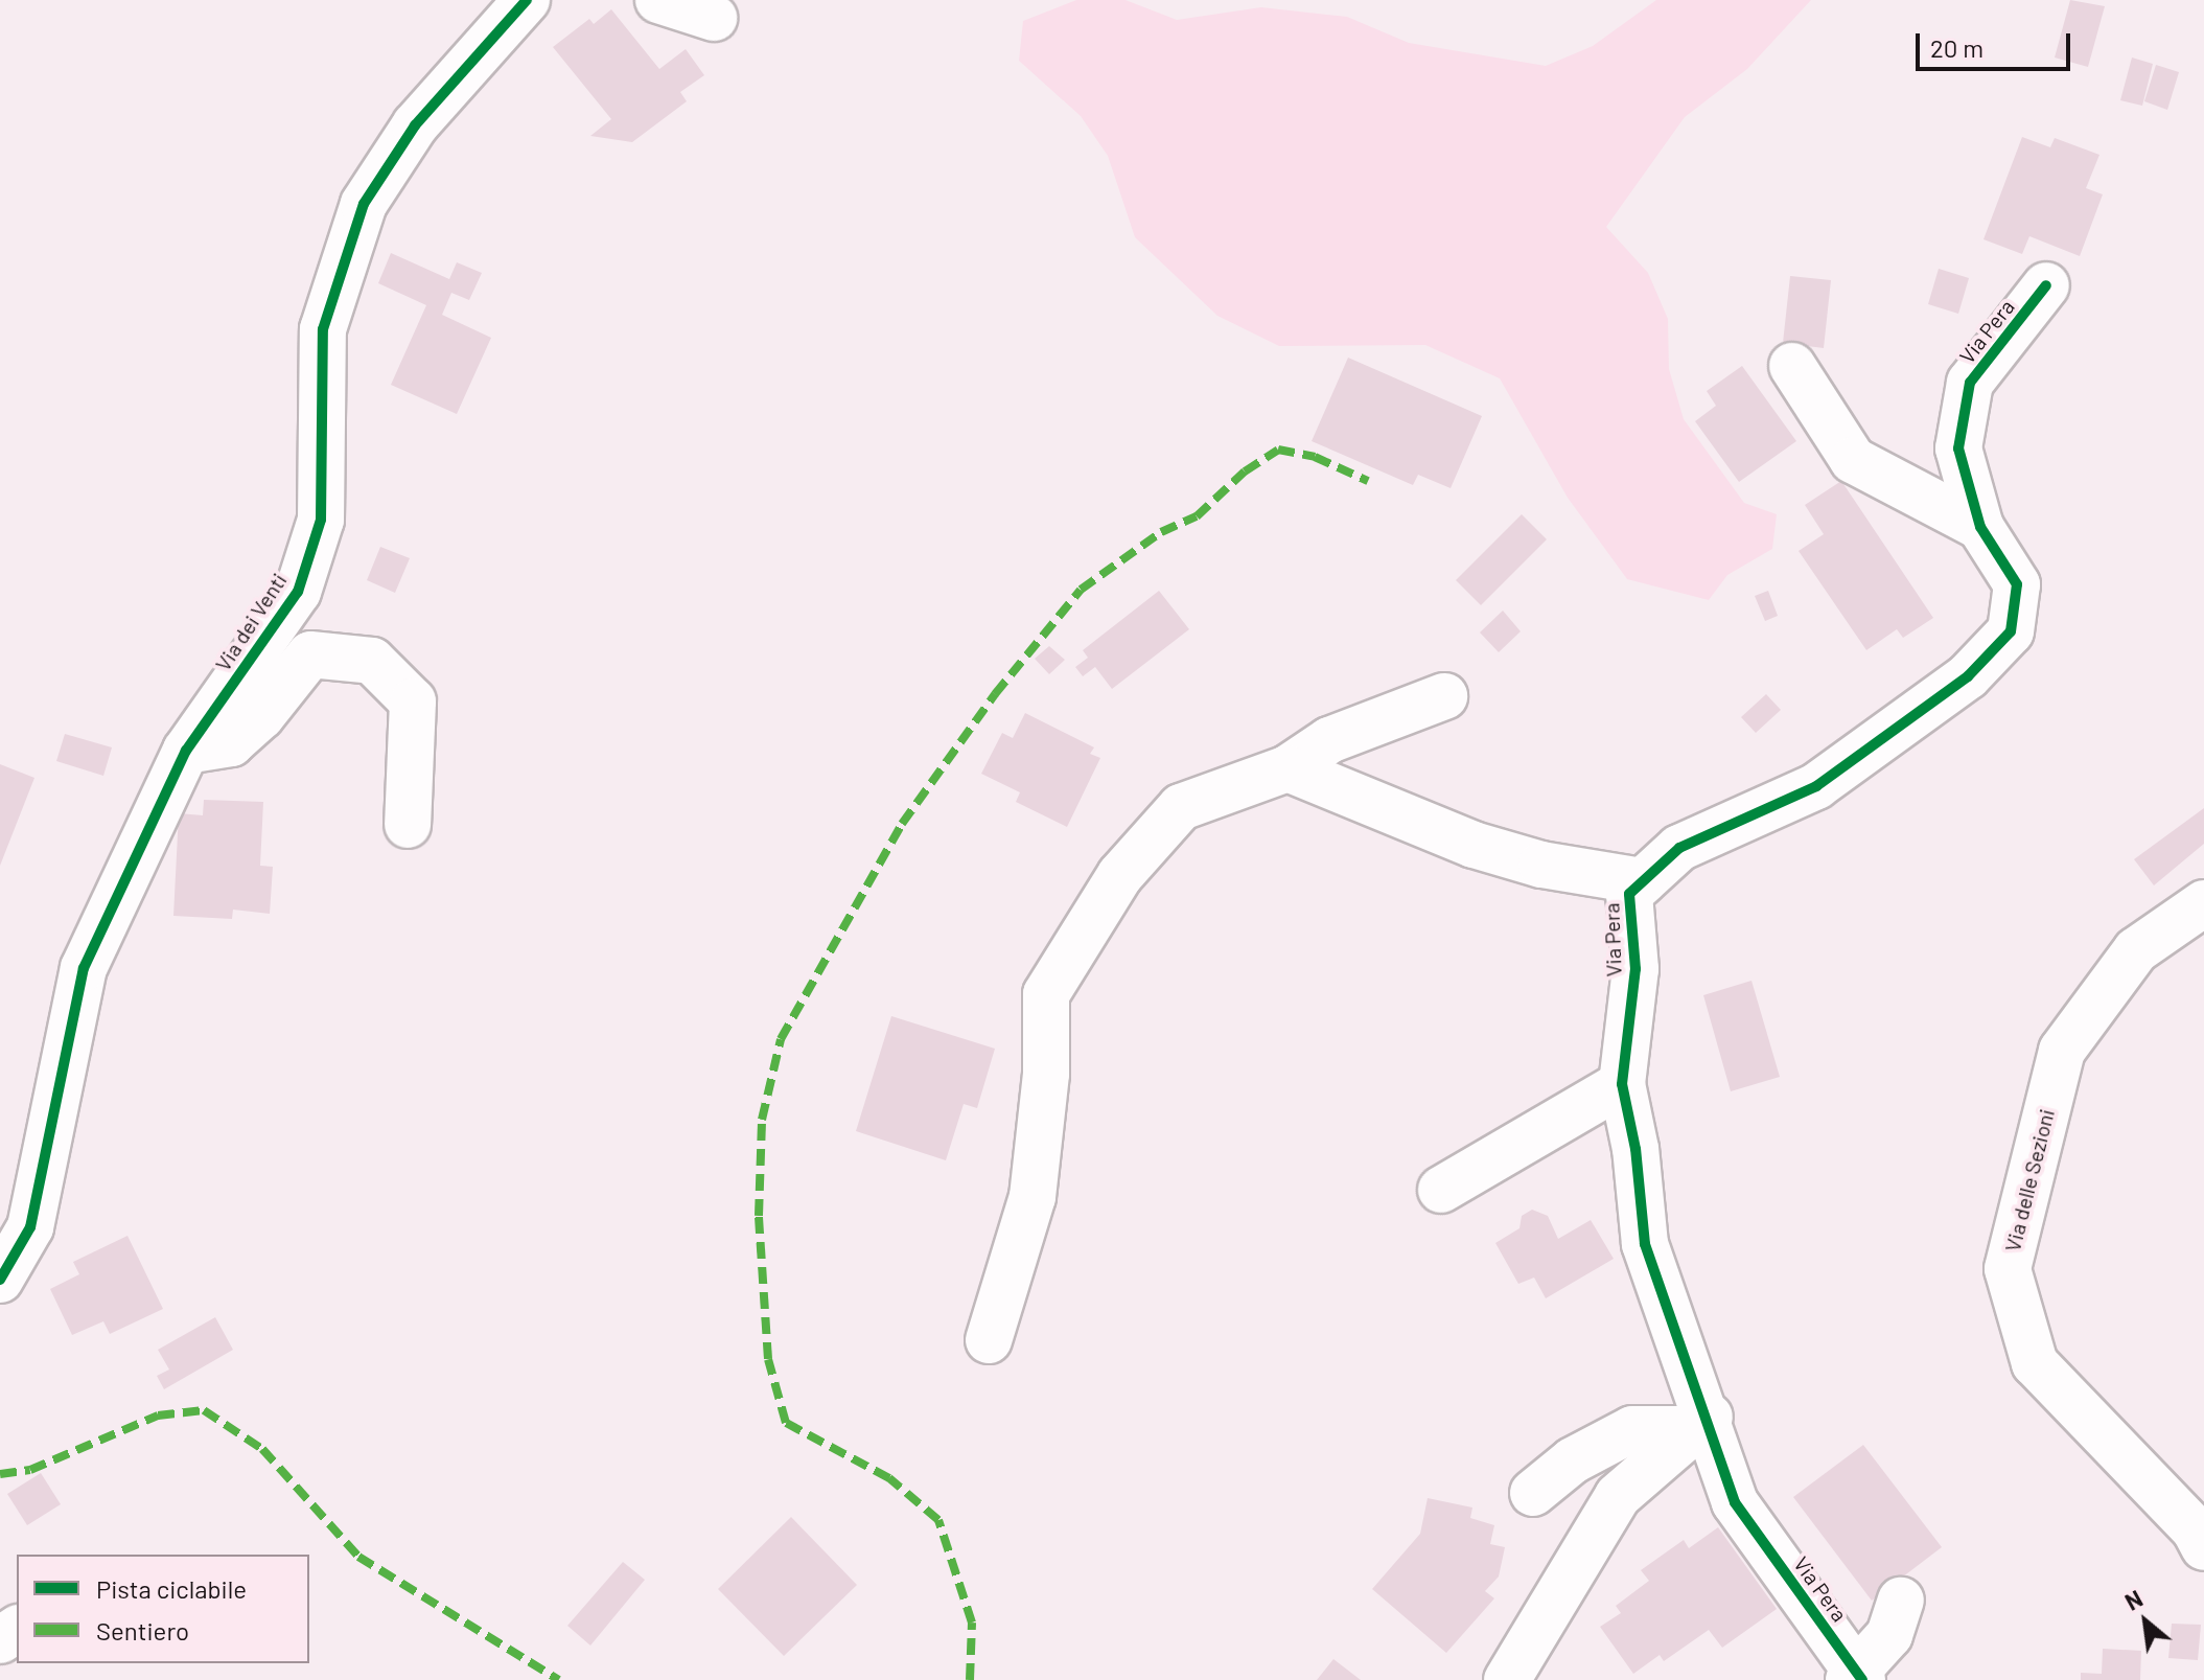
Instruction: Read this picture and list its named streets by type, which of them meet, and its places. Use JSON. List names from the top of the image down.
{
  "streets": {
    "street": ["Via Pera", "Via dei Venti", "Via delle Sezioni"]
  },
  "legend": ["Pista ciclabile", "Sentiero"],
  "scale_bar": "20 m",
  "north": "top left"
}
